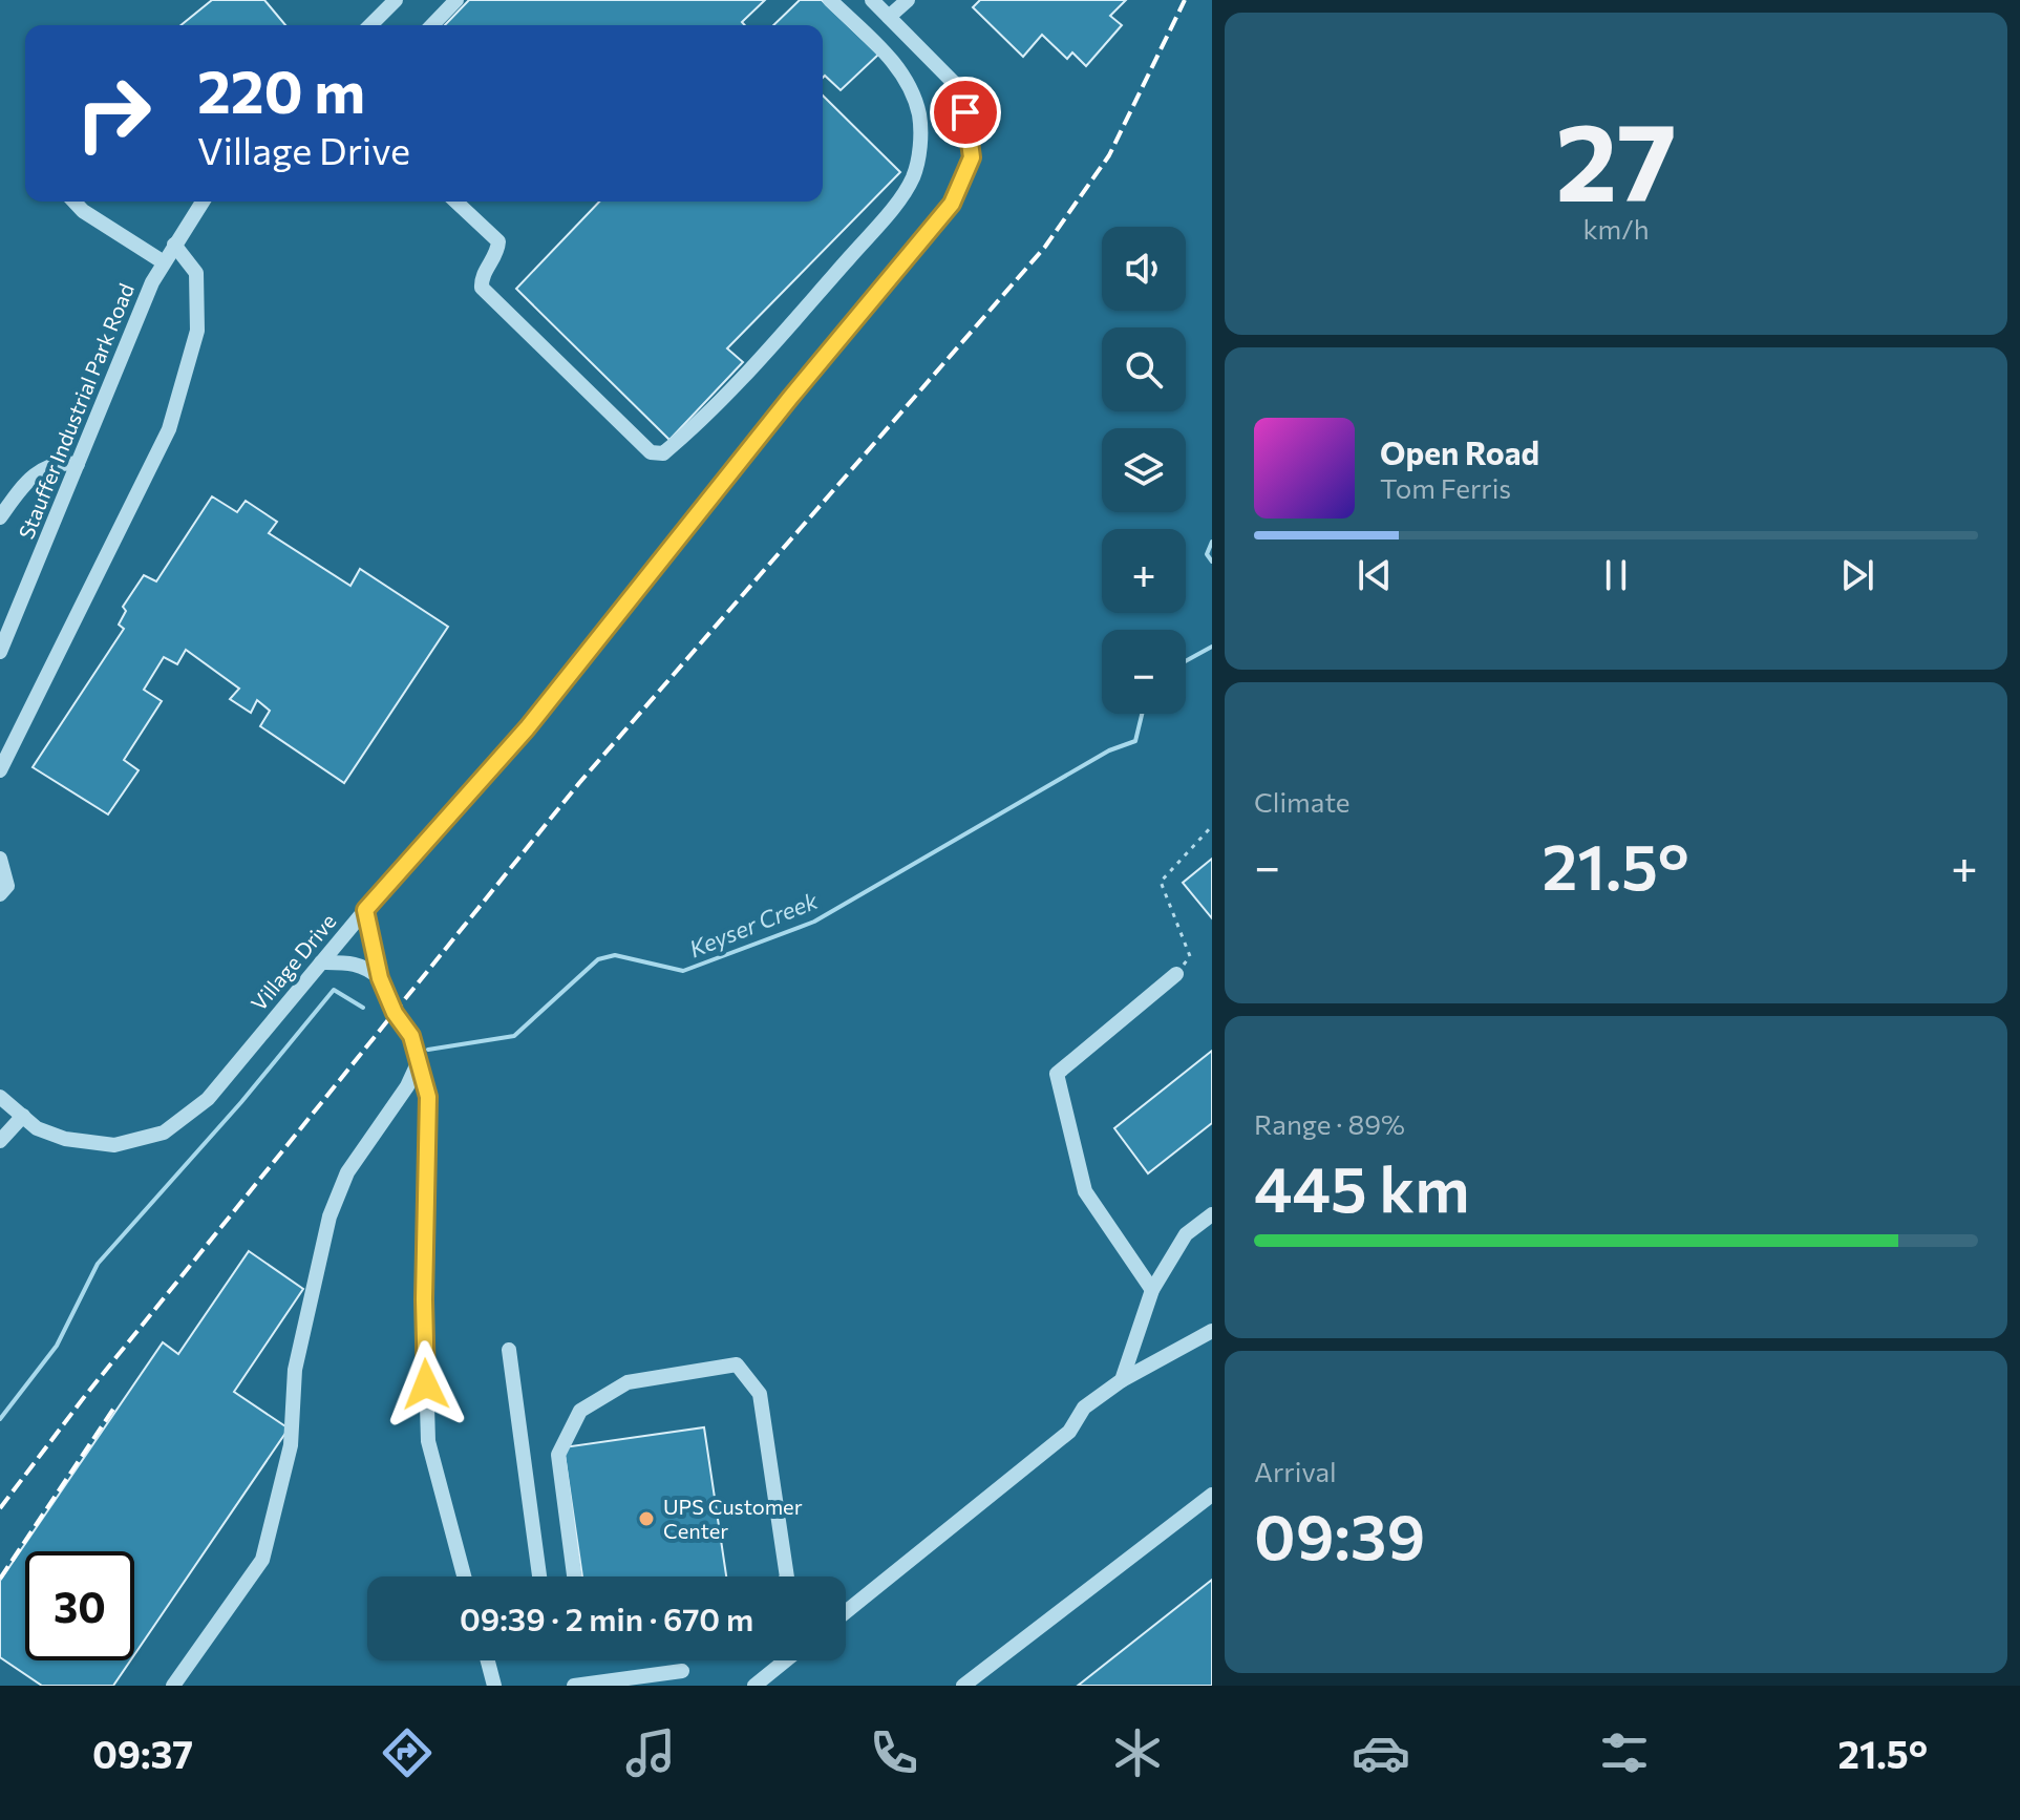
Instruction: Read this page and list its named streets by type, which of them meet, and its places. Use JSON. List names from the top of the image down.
{
  "streets": {
    "street": ["Stauffer Industrial Park Road", "Village Drive"]
  },
  "water": ["Keyser Creek"],
  "places": ["UPS Customer Center"],
  "page": {
    "tile": [
      ["27", "km/h"],
      "Climate",
      ["Range · 89%", "445 km"],
      ["Arrival", "09:39"]
    ],
    "turn": ["220 m", "Village Drive"],
    "map_buttons": ["+", "−"],
    "song": ["Open Road", "Tom Ferris"],
    "heat": ["−", "21.5°", "+"],
    "limit": "30",
    "trip": "09:39 · 2 min · 670 m",
    "tabs": ["09:37", "21.5°"]
  }
}
